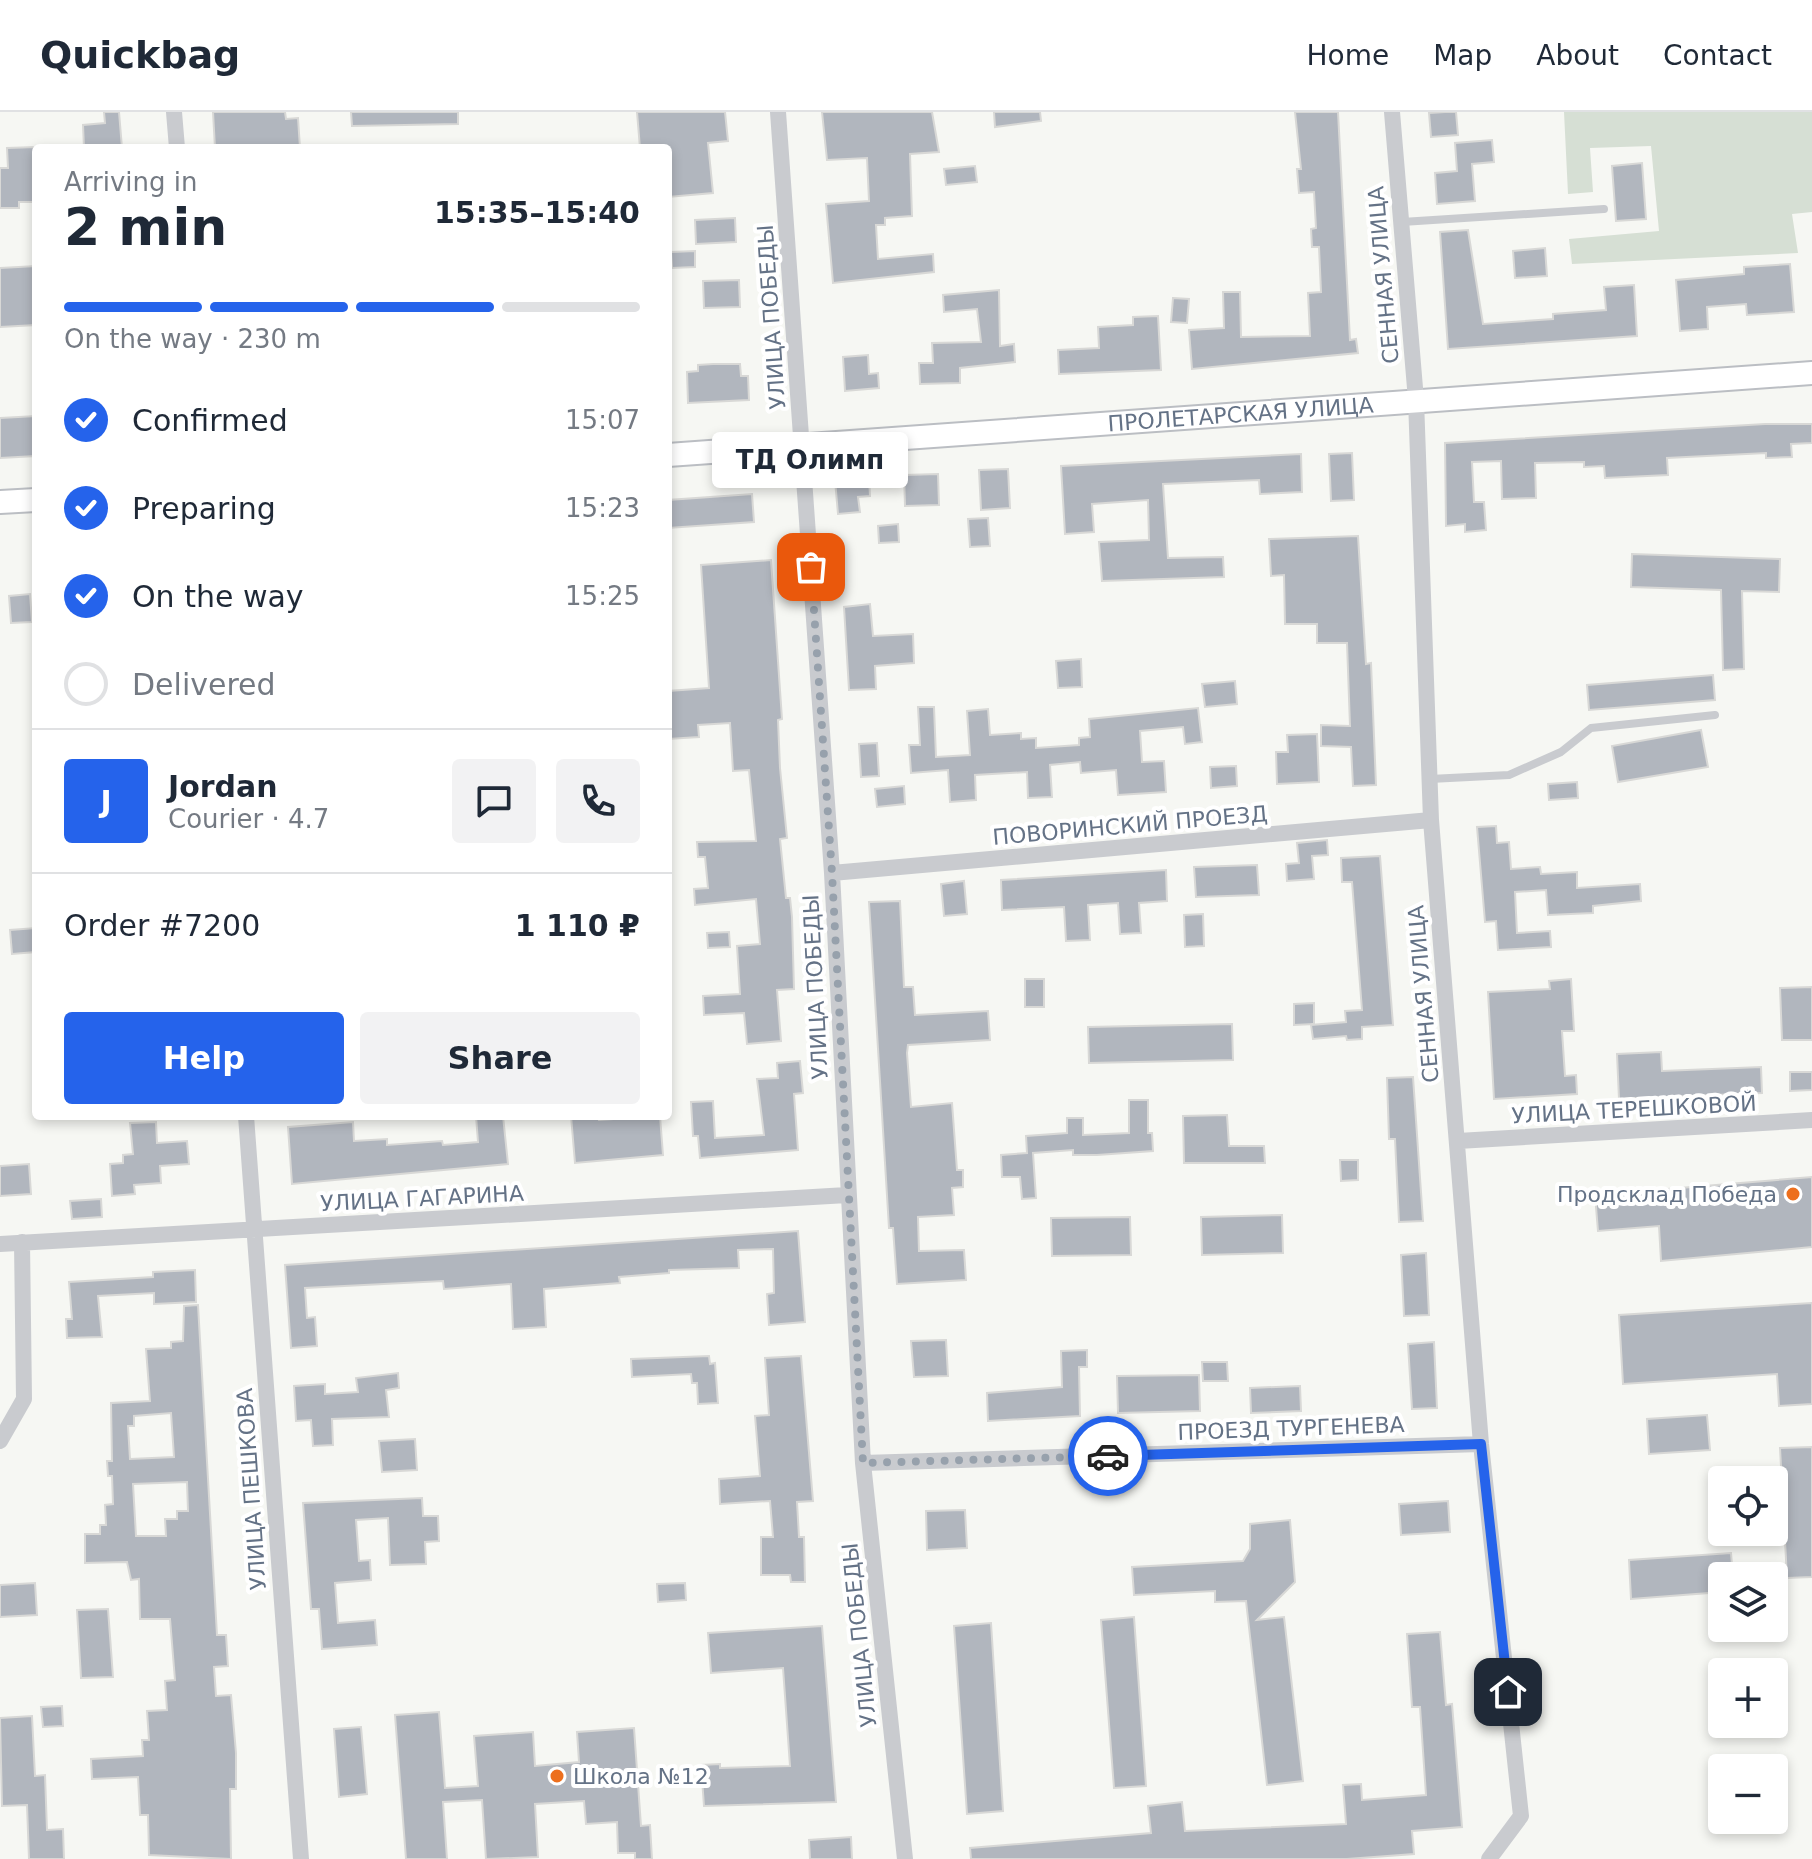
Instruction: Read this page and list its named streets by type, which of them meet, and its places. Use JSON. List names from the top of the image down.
{
  "streets": {
    "street": [
      "СЕННАЯ УЛИЦА",
      "УЛИЦА ПОБЕДЫ",
      "ПРОЛЕТАРСКАЯ УЛИЦА",
      "ПОВОРИНСКИЙ ПРОЕЗД",
      "УЛИЦА ТЕРЕШКОВОЙ",
      "УЛИЦА ГАГАРИНА",
      "ПРОЕЗД ТУРГЕНЕВА",
      "УЛИЦА ПЕШКОВА"
    ]
  },
  "crossings": [
    ["СЕННАЯ УЛИЦА", "ПРОЛЕТАРСКАЯ УЛИЦА"],
    ["СЕННАЯ УЛИЦА", "ПОВОРИНСКИЙ ПРОЕЗД"],
    ["СЕННАЯ УЛИЦА", "УЛИЦА ТЕРЕШКОВОЙ"],
    ["СЕННАЯ УЛИЦА", "ПРОЕЗД ТУРГЕНЕВА"],
    ["УЛИЦА ПОБЕДЫ", "ПРОЛЕТАРСКАЯ УЛИЦА"],
    ["УЛИЦА ПОБЕДЫ", "ПОВОРИНСКИЙ ПРОЕЗД"],
    ["УЛИЦА ПОБЕДЫ", "УЛИЦА ГАГАРИНА"],
    ["УЛИЦА ПОБЕДЫ", "ПРОЕЗД ТУРГЕНЕВА"],
    ["УЛИЦА ГАГАРИНА", "УЛИЦА ПЕШКОВА"]
  ],
  "places": ["ТД Олимп", "Продсклад Победа", "Школа №12"],
  "page": {
    "header": "Quickbag",
    "nav": [
      "Home",
      "Map",
      "About",
      "Contact"
    ],
    "heading": ["2 min", "Arriving in", "15:35–15:40"],
    "panel": [
      "Jordan",
      "Courier · 4.7",
      "Order #7200",
      "1 110 ₽"
    ],
    "bar": "On the way · 230 m",
    "list": [
      ["Confirmed", "15:07"],
      ["Preparing", "15:23"],
      ["On the way", "15:25"],
      "Delivered"
    ],
    "bubble": "ТД Олимп",
    "round": "J",
    "buttons": ["Help", "Share"],
    "map_buttons": ["+", "−"]
  }
}
